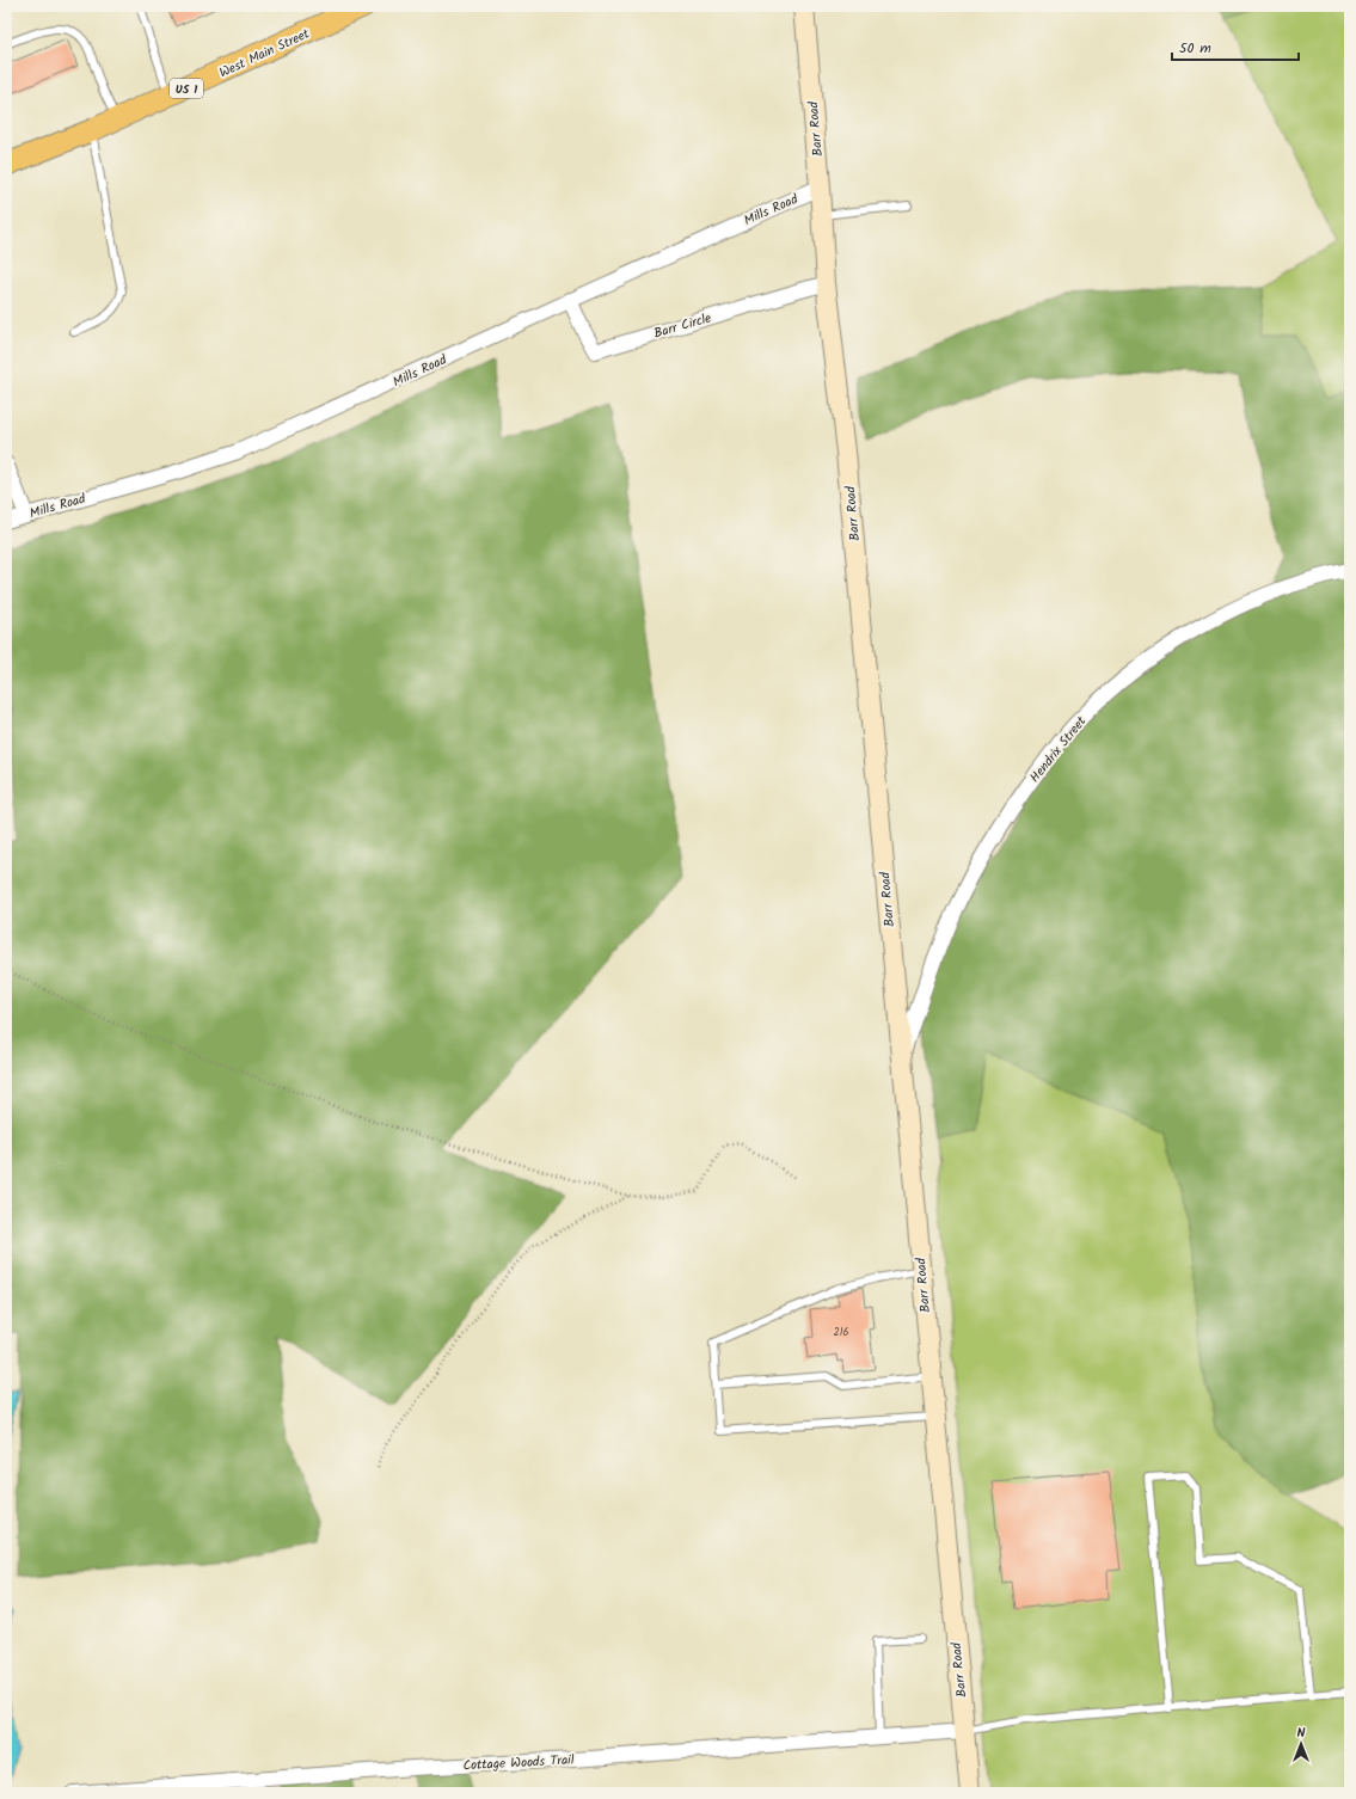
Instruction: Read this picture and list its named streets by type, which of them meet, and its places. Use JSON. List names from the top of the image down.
{
  "streets": {
    "main road": ["West Main Street", "US 1"],
    "street": [
      "Barr Road",
      "Mills Road",
      "Barr Circle",
      "Hendrix Street",
      "Cottage Woods Trail"
    ]
  },
  "crossings": [
    ["Barr Road", "Mills Road"],
    ["Barr Road", "Barr Circle"],
    ["Barr Road", "Hendrix Street"],
    ["Barr Road", "Cottage Woods Trail"],
    ["Mills Road", "Barr Circle"]
  ],
  "house_numbers": ["216"],
  "scale_bar": "50 m",
  "north": "top"
}
